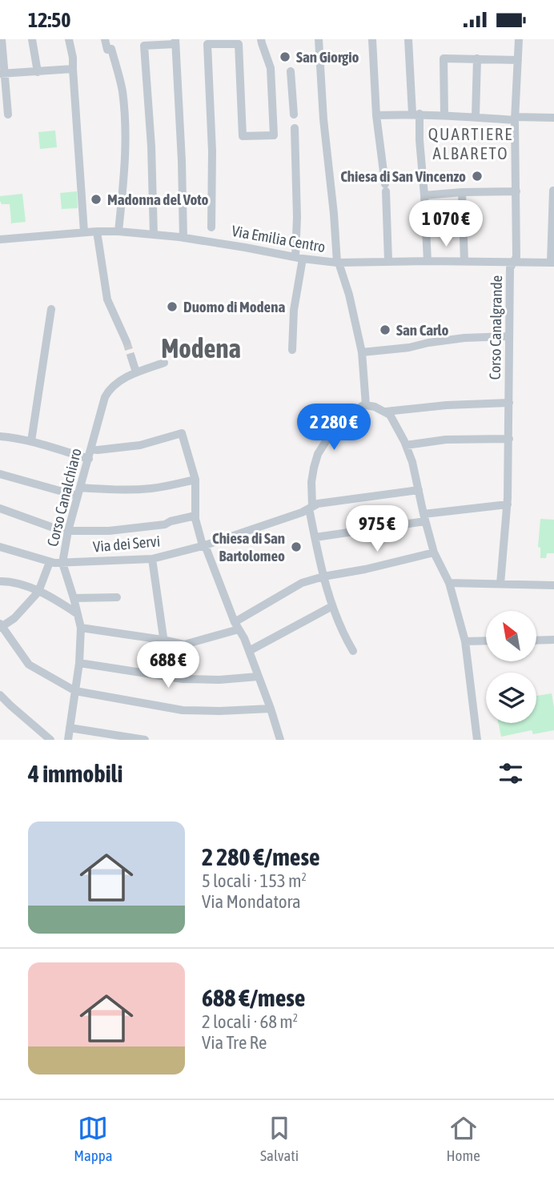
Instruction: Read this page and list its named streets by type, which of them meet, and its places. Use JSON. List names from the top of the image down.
{
  "streets": {
    "street": [
      "Via Emilia Centro",
      "Corso Canalgrande",
      "Corso Canalchiaro",
      "Via dei Servi"
    ]
  },
  "crossings": [
    ["Via Emilia Centro", "Corso Canalgrande"],
    ["Corso Canalchiaro", "Via dei Servi"]
  ],
  "districts": ["QUARTIERE ALBARETO", "Modena"],
  "places": [
    "San Giorgio",
    "Chiesa di San Vincenzo",
    "Madonna del Voto",
    "Duomo di Modena",
    "San Carlo",
    "Chiesa di San Bartolomeo"
  ],
  "north": "top left",
  "page": {
    "status": "12:50",
    "price": [
      "1 070 €",
      "2 280 €",
      "975 €",
      "688 €"
    ],
    "heading": "4 immobili",
    "list": [
      {
        "name": "2 280 €/mese",
        "note": "5 locali · 153 m² · Via Mondatora"
      },
      {
        "name": "688 €/mese",
        "note": "2 locali · 68 m² · Via Tre Re"
      }
    ],
    "tabs": ["Mappa", "Salvati", "Home"]
  }
}
